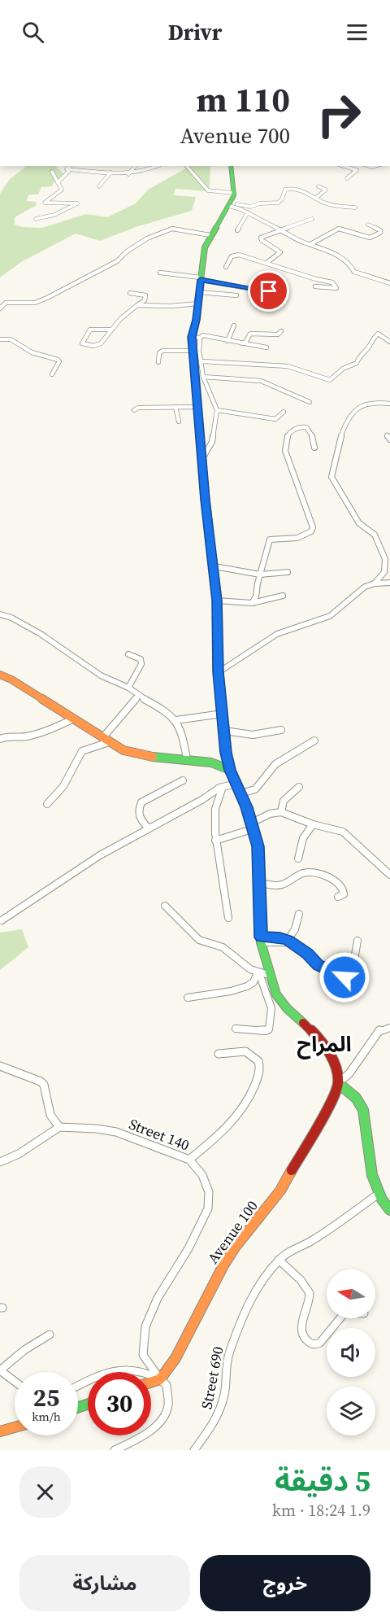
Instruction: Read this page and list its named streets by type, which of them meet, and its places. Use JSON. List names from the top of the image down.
{
  "streets": {
    "main road": ["Avenue 100"],
    "street": ["Street 140", "Street 690"]
  },
  "crossings": [
    ["Street 140", "Avenue 100"]
  ],
  "districts": ["المراح"],
  "north": "left",
  "page": {
    "header": "Drivr",
    "turn": ["110 m", "Avenue 700"],
    "speed": "25 km/h",
    "limit": "30",
    "heading": ["5 دقيقة", "1.9 km · 18:24"],
    "buttons": ["خروج", "مشاركة"]
  }
}
